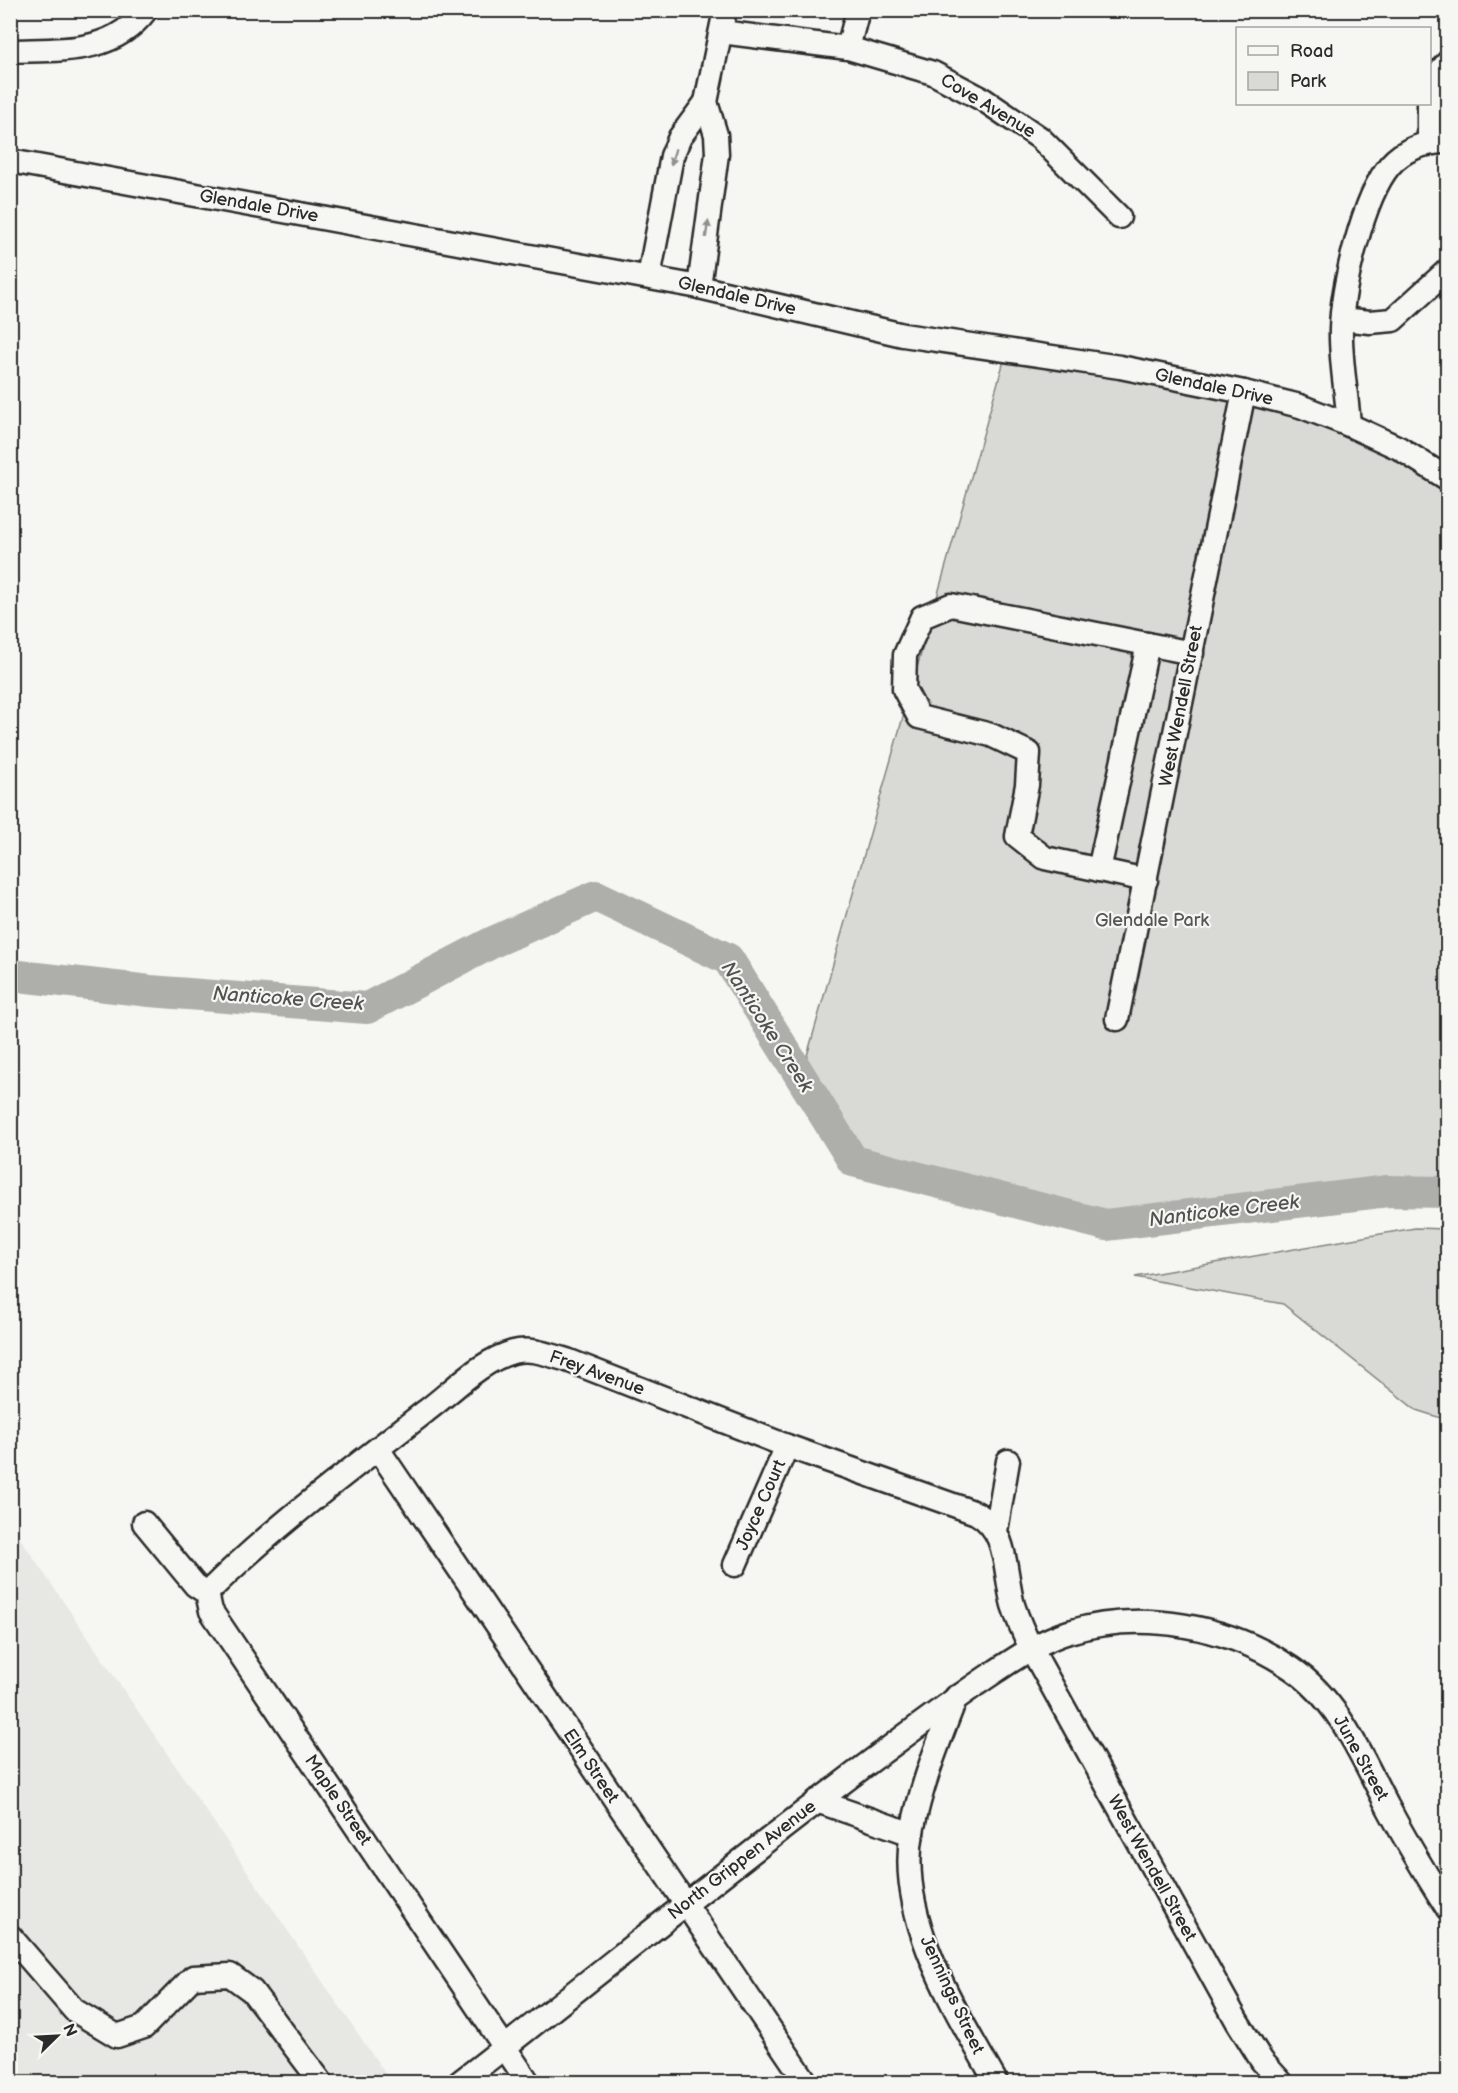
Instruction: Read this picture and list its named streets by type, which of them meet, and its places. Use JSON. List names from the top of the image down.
{
  "streets": {
    "street": [
      "Cove Avenue",
      "Glendale Drive",
      "West Wendell Street",
      "Frey Avenue",
      "Joyce Court",
      "June Street",
      "Elm Street",
      "Maple Street",
      "North Grippen Avenue",
      "Jennings Street"
    ]
  },
  "crossings": [
    ["Glendale Drive", "West Wendell Street"],
    ["West Wendell Street", "Frey Avenue"],
    ["West Wendell Street", "June Street"],
    ["West Wendell Street", "North Grippen Avenue"],
    ["Frey Avenue", "Joyce Court"],
    ["Frey Avenue", "Elm Street"],
    ["Frey Avenue", "Maple Street"],
    ["June Street", "North Grippen Avenue"],
    ["Elm Street", "North Grippen Avenue"],
    ["Maple Street", "North Grippen Avenue"],
    ["North Grippen Avenue", "Jennings Street"]
  ],
  "water": ["Nanticoke Creek"],
  "parks": ["Glendale Park"],
  "legend": ["Road", "Park"],
  "north": "top right"
}
